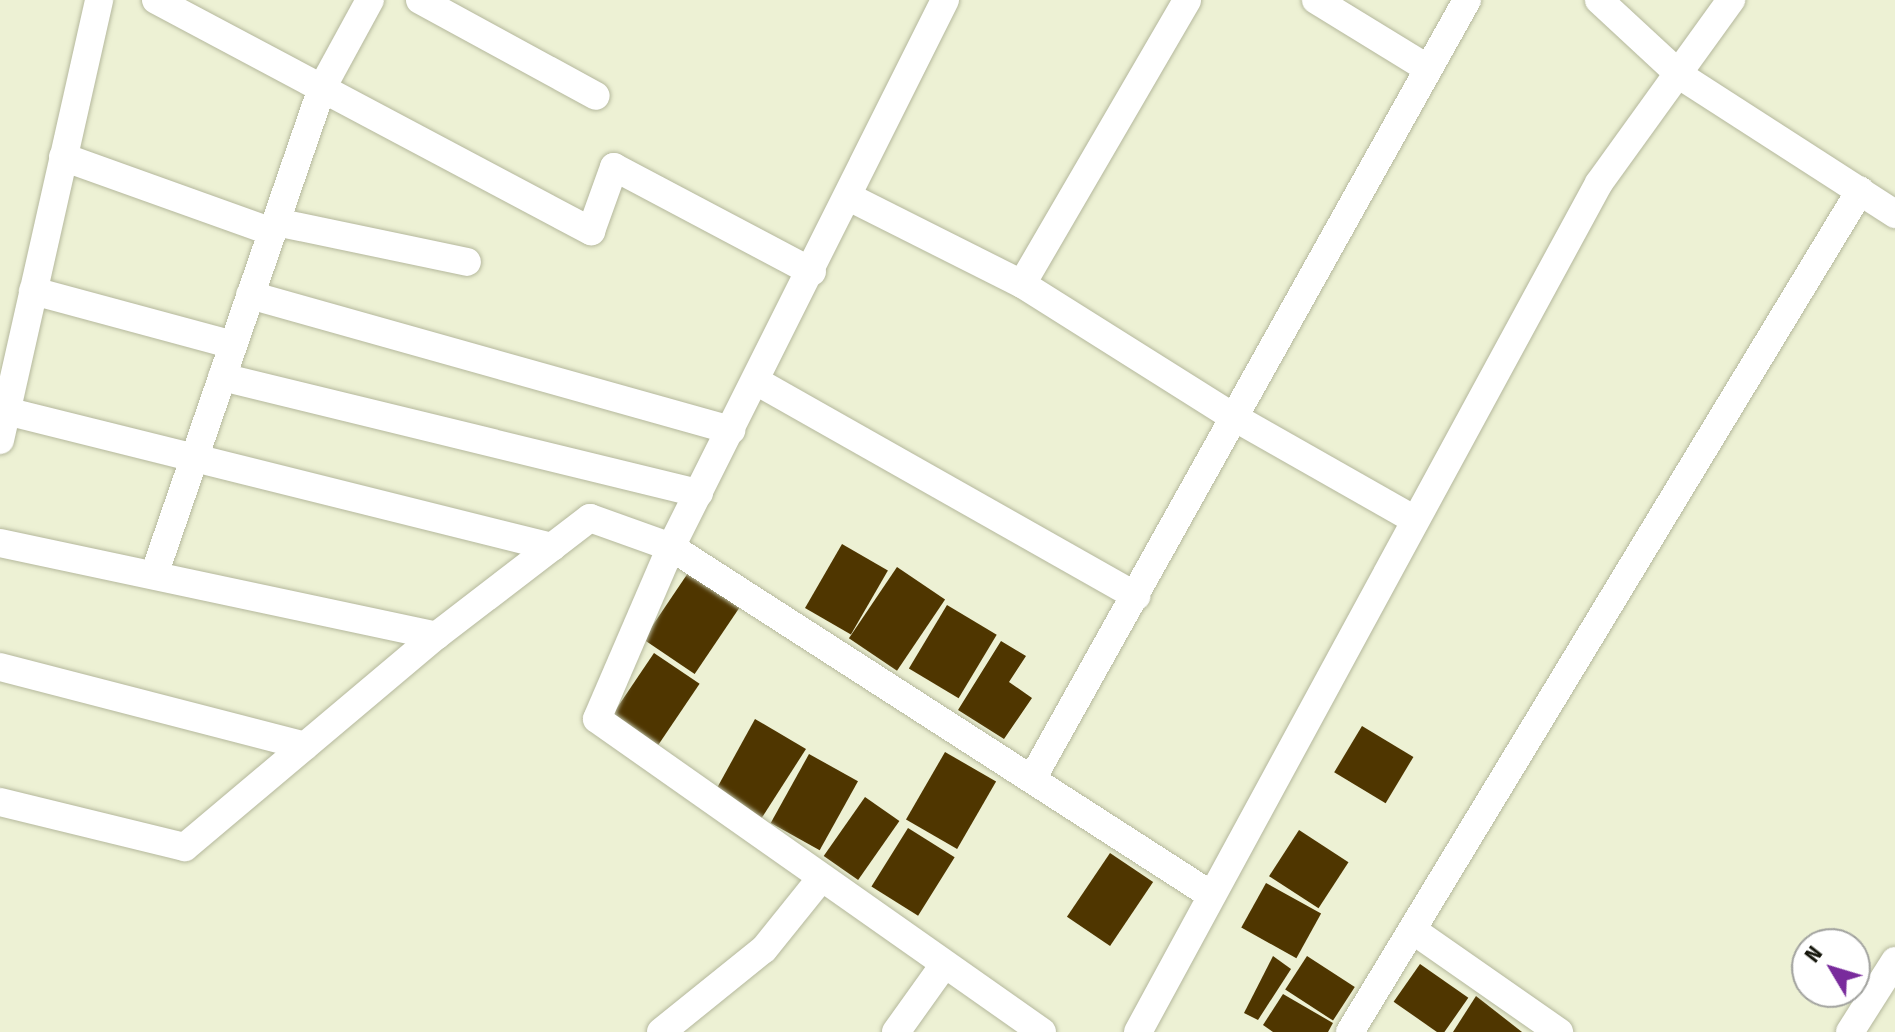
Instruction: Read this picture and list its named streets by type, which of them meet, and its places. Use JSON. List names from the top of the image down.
{
  "north": "top left"
}
